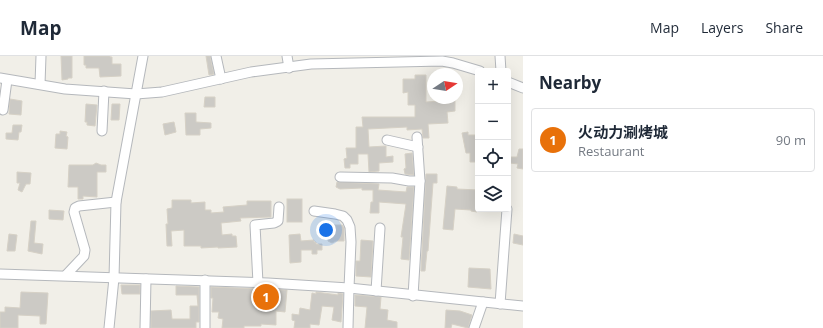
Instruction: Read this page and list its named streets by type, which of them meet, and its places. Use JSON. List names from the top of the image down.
{
  "north": "right",
  "page": {
    "header": "Map",
    "nav": ["Map", "Layers", "Share"],
    "heading": "Nearby",
    "map_buttons": ["+", "−"],
    "list": [
      {
        "mark": "1",
        "name": "火动力涮烤城",
        "note": "Restaurant",
        "value": "90 m"
      }
    ],
    "pins": "1"
  }
}
